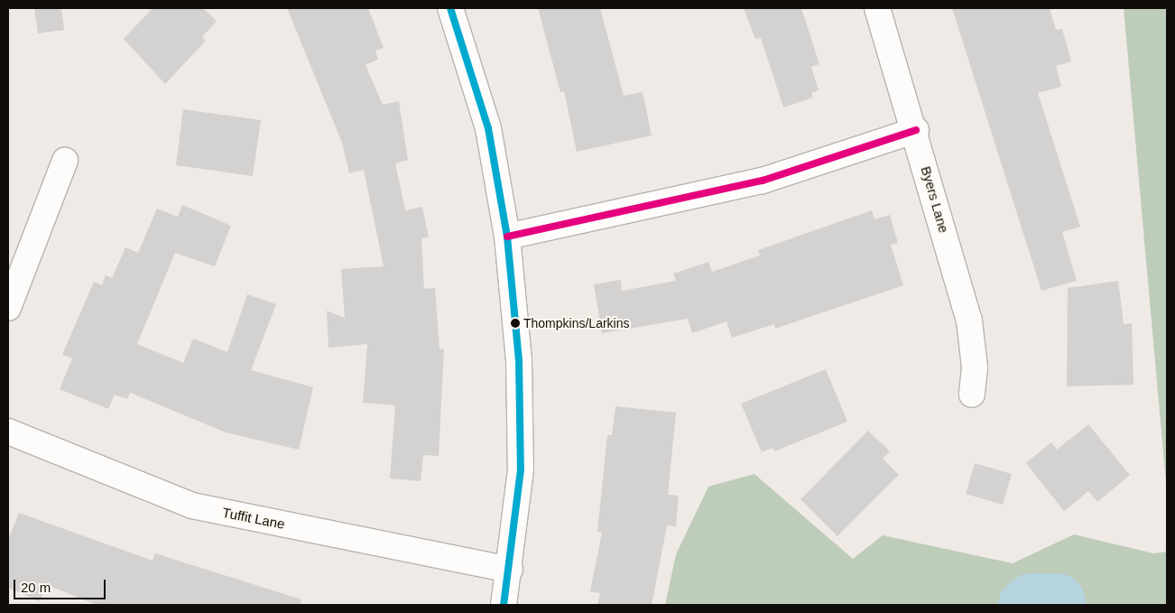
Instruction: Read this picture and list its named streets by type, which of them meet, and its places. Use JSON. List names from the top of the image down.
{
  "streets": {
    "street": ["Byers Lane", "Tuffit Lane"]
  },
  "places": ["Thompkins/Larkins"],
  "scale_bar": "20 m"
}
